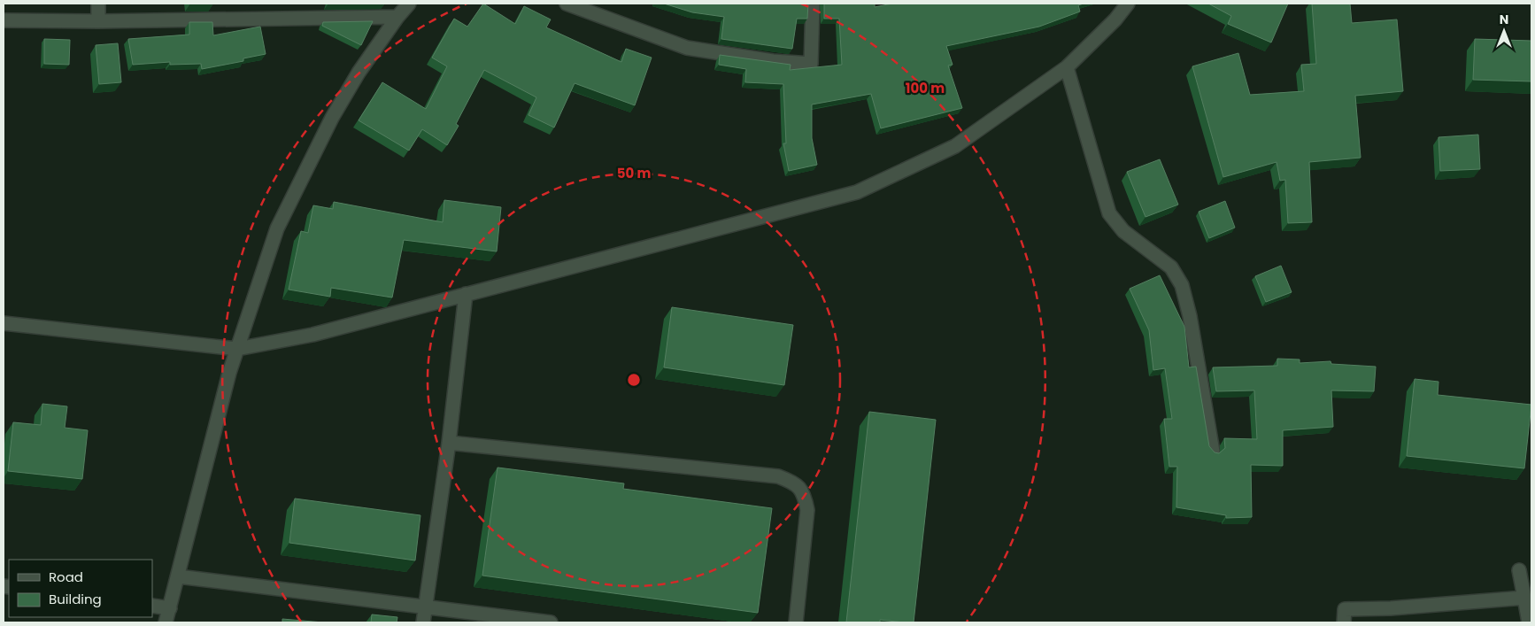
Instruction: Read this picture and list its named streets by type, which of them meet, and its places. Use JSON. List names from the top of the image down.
{
  "legend": ["Road", "Building"],
  "north": "top",
  "rings": ["100 m", "50 m"]
}
